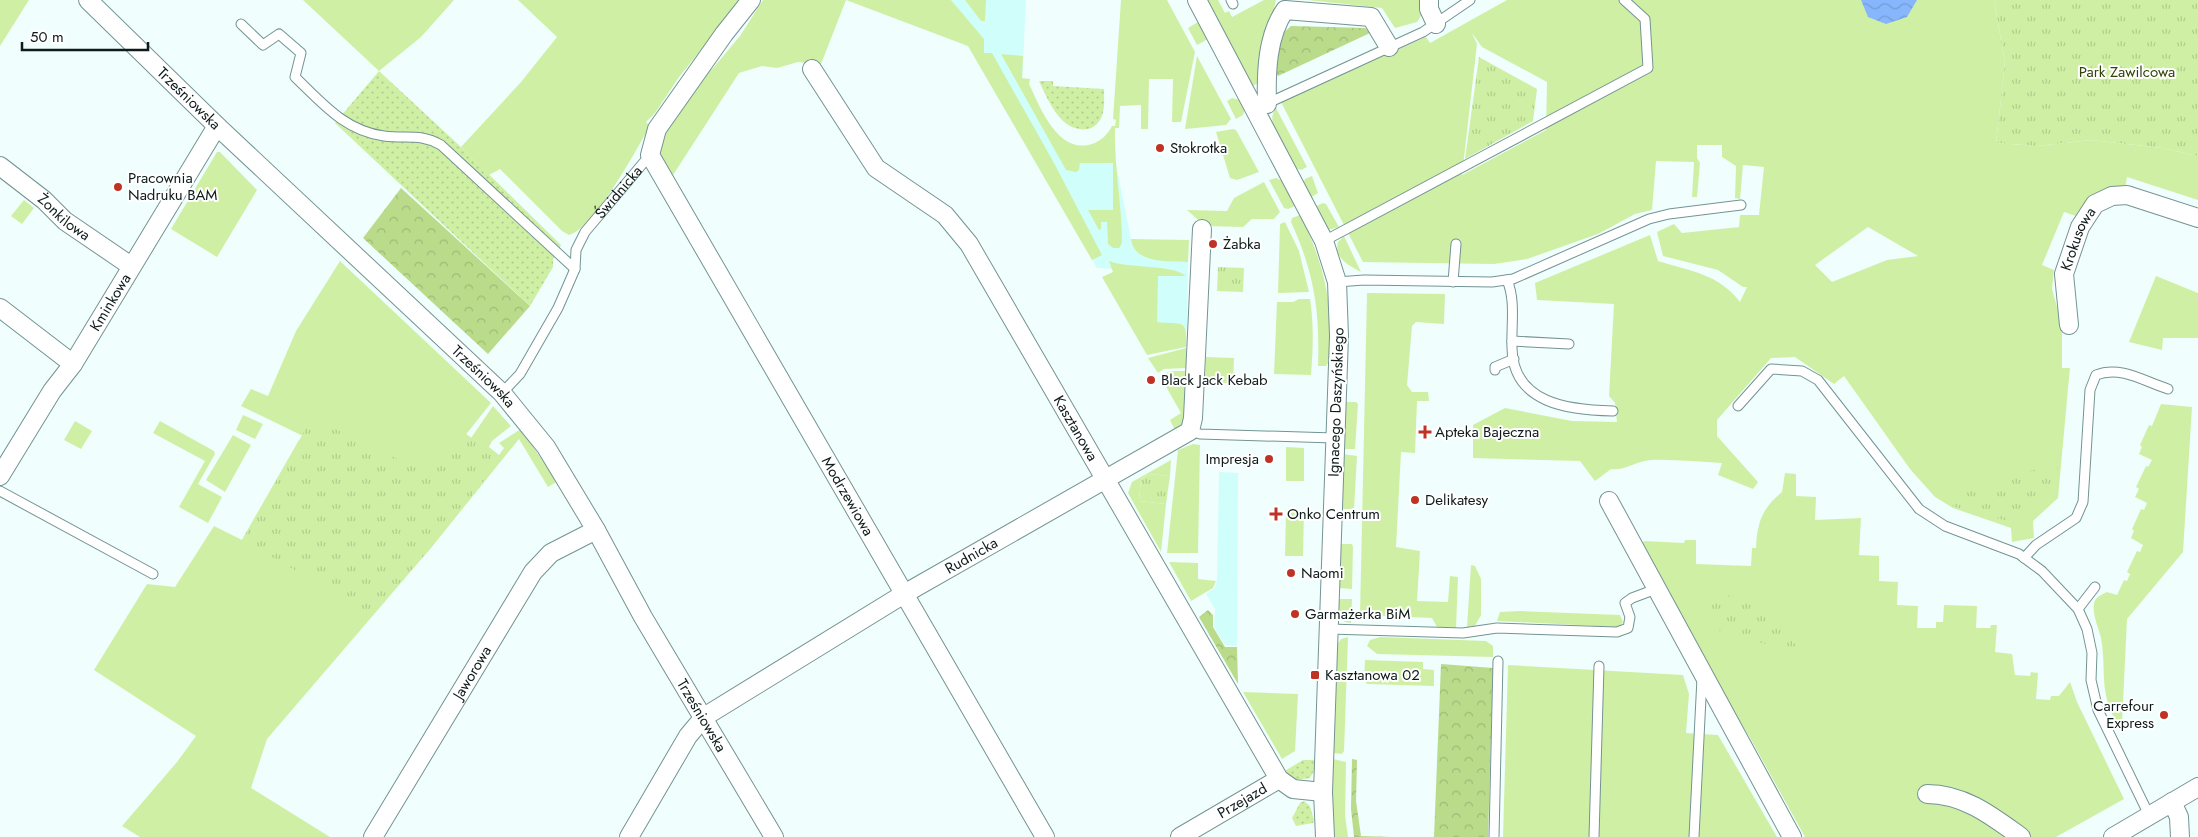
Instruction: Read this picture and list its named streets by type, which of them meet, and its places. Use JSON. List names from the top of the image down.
{
  "streets": {
    "street": [
      "Trześniowska",
      "Świdnicka",
      "Żonkilowa",
      "Krokusowa",
      "Kminkowa",
      "Ignacego Daszyńskiego",
      "Kasztanowa",
      "Modrzewiowa",
      "Rudnicka",
      "Jaworowa",
      "Przejazd"
    ]
  },
  "crossings": [
    ["Trześniowska", "Świdnicka"],
    ["Trześniowska", "Kminkowa"],
    ["Trześniowska", "Rudnicka"],
    ["Trześniowska", "Jaworowa"],
    ["Świdnicka", "Modrzewiowa"],
    ["Żonkilowa", "Kminkowa"],
    ["Kasztanowa", "Rudnicka"],
    ["Kasztanowa", "Przejazd"],
    ["Modrzewiowa", "Rudnicka"]
  ],
  "parks": ["Park Zawilcowa"],
  "places": {
    "other": [
      "Stokrotka",
      "Pracownia Nadruku BAM",
      "Żabka",
      "Black Jack Kebab",
      "Impresja",
      "Delikatesy",
      "Naomi",
      "Garmażerka BiM",
      "Carrefour Express"
    ],
    "health": ["Apteka Bajeczna", "Onko Centrum"],
    "transit": ["Kasztanowa 02"]
  },
  "scale_bar": "50 m"
}
